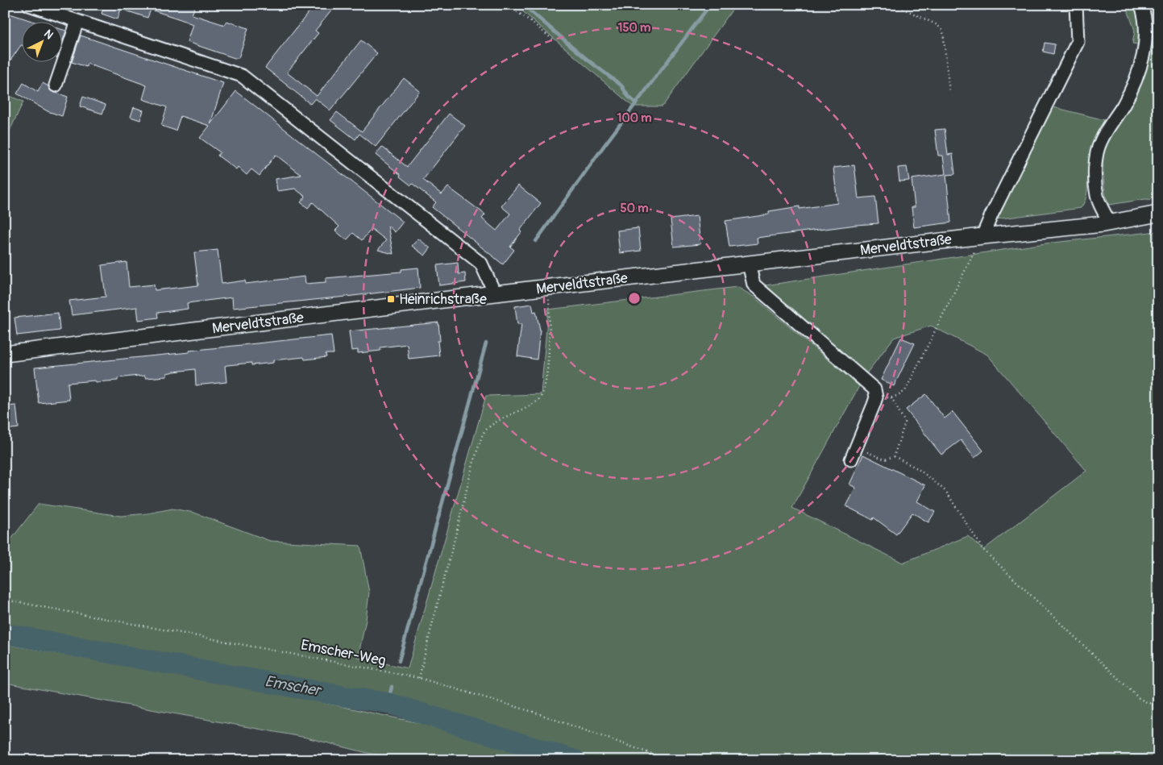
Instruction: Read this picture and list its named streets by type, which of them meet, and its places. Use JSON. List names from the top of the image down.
{
  "streets": {
    "main road": ["Merveldtstraße"],
    "path": ["Emscher-Weg"]
  },
  "water": ["Emscher"],
  "places": {
    "transit": ["Heinrichstraße"]
  },
  "north": "top right",
  "rings": ["150 m", "100 m", "50 m"]
}
